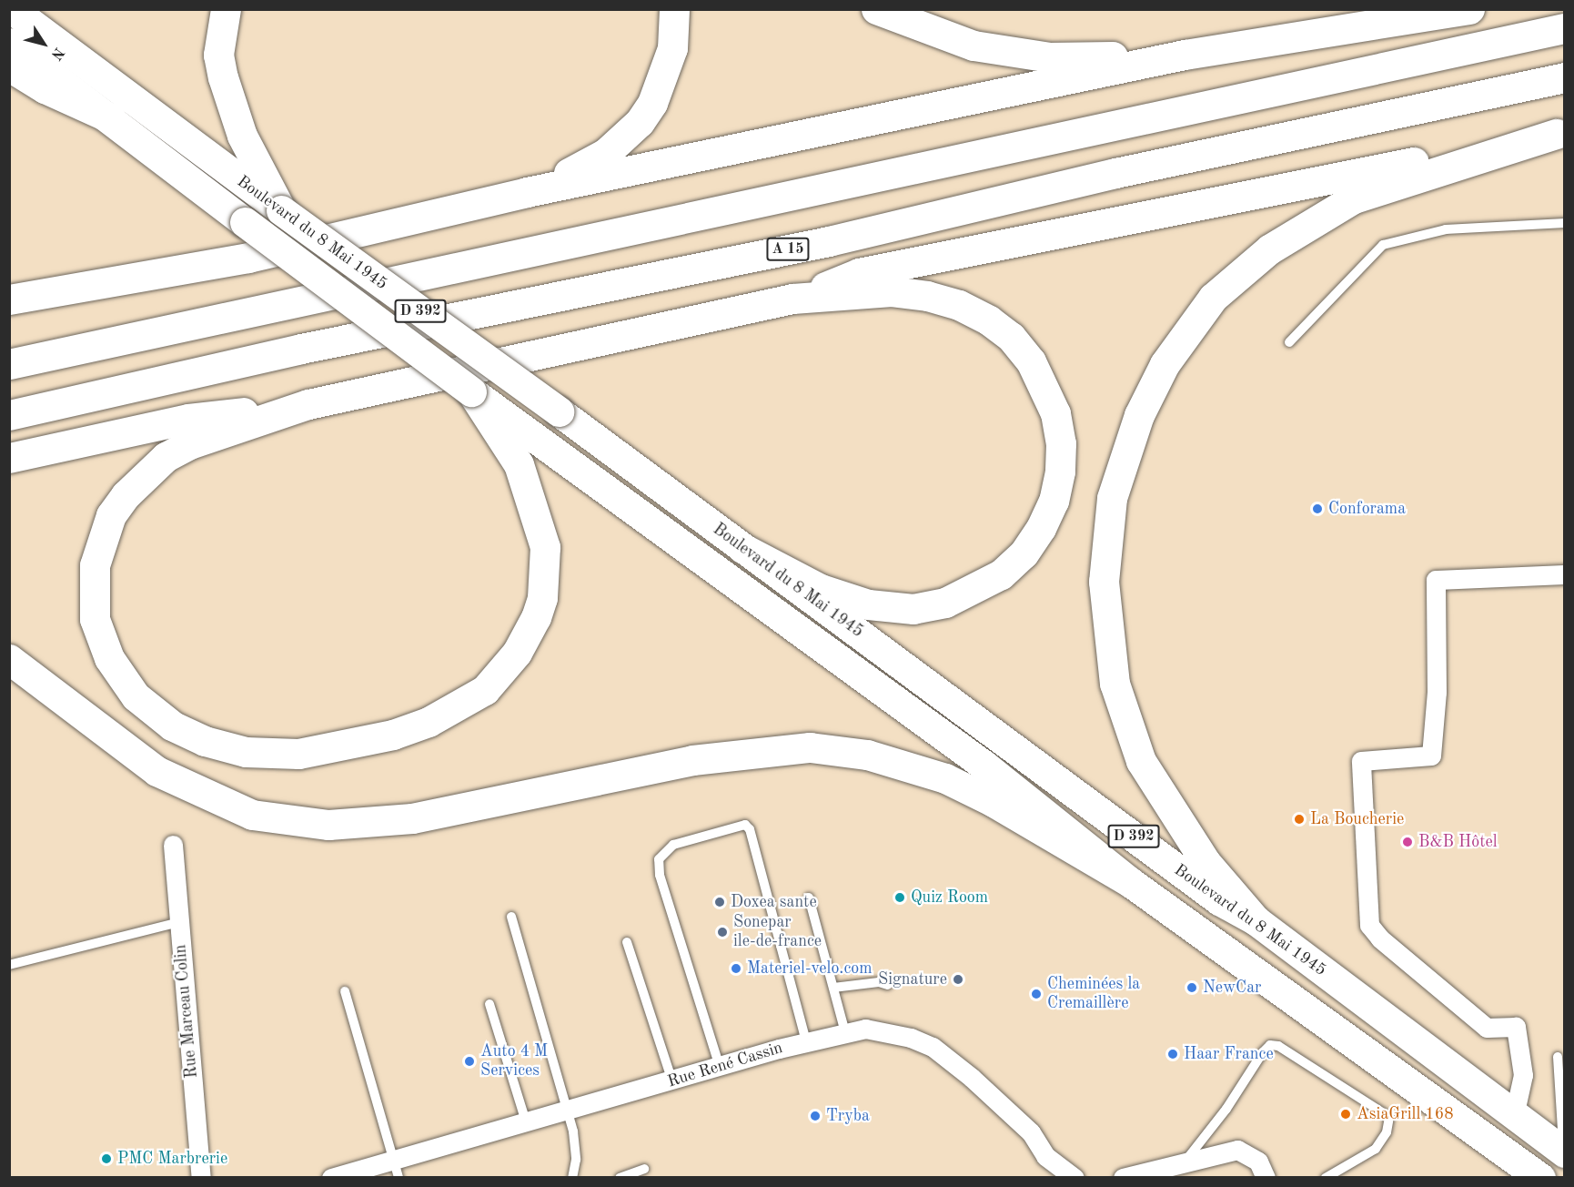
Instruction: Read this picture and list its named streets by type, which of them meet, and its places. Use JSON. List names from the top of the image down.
{
  "streets": {
    "main road": ["Boulevard du 8 Mai 1945", "A 15", "D 392"],
    "street": ["Rue Marceau Colin", "Rue René Cassin"]
  },
  "places": [
    "Conforama",
    "La Boucherie",
    "B&B Hôtel",
    "Quiz Room",
    "Doxea sante",
    "Sonepar ile-de-france",
    "Materiel-velo.com",
    "Signature",
    "NewCar",
    "Cheminées la Cremaillère",
    "Haar France",
    "Auto 4 M Services",
    "AsiaGrill 168",
    "Tryba",
    "PMC Marbrerie"
  ],
  "north": "bottom right"
}
